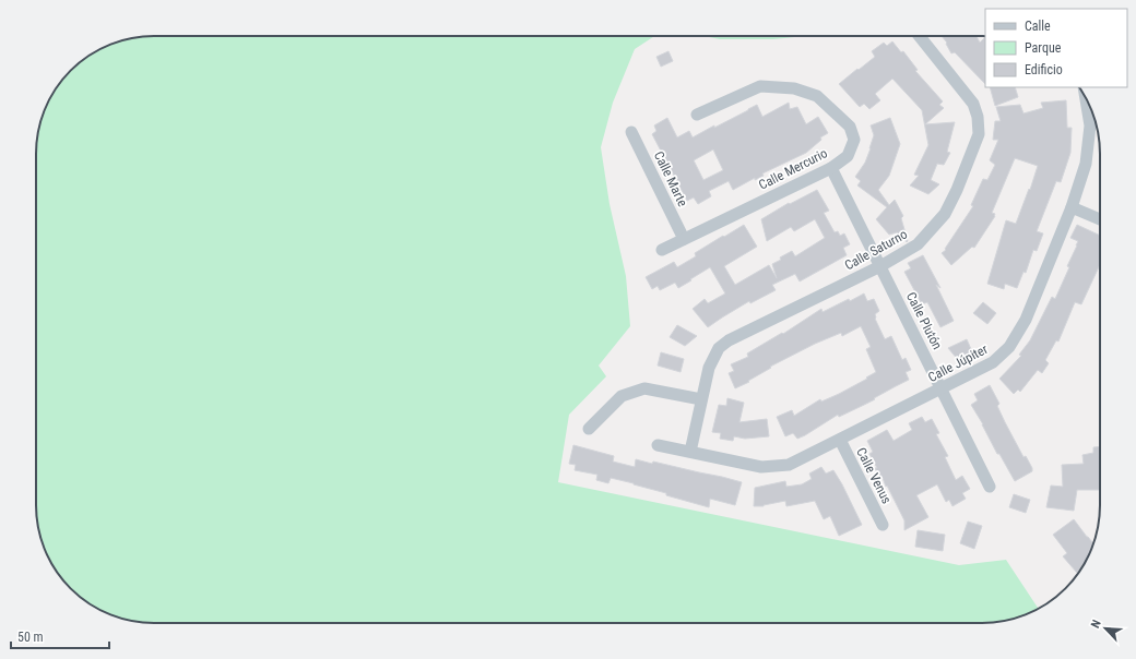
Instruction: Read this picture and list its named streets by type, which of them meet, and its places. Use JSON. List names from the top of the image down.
{
  "streets": {
    "street": [
      "Calle Mercurio",
      "Calle Marte",
      "Calle Saturno",
      "Calle Plutón",
      "Calle Júpiter",
      "Calle Venus"
    ]
  },
  "crossings": [
    ["Calle Mercurio", "Calle Marte"],
    ["Calle Mercurio", "Calle Plutón"],
    ["Calle Saturno", "Calle Plutón"],
    ["Calle Saturno", "Calle Júpiter"],
    ["Calle Plutón", "Calle Júpiter"],
    ["Calle Júpiter", "Calle Venus"]
  ],
  "legend": ["Calle", "Parque", "Edificio"],
  "scale_bar": "50 m",
  "north": "top left"
}
